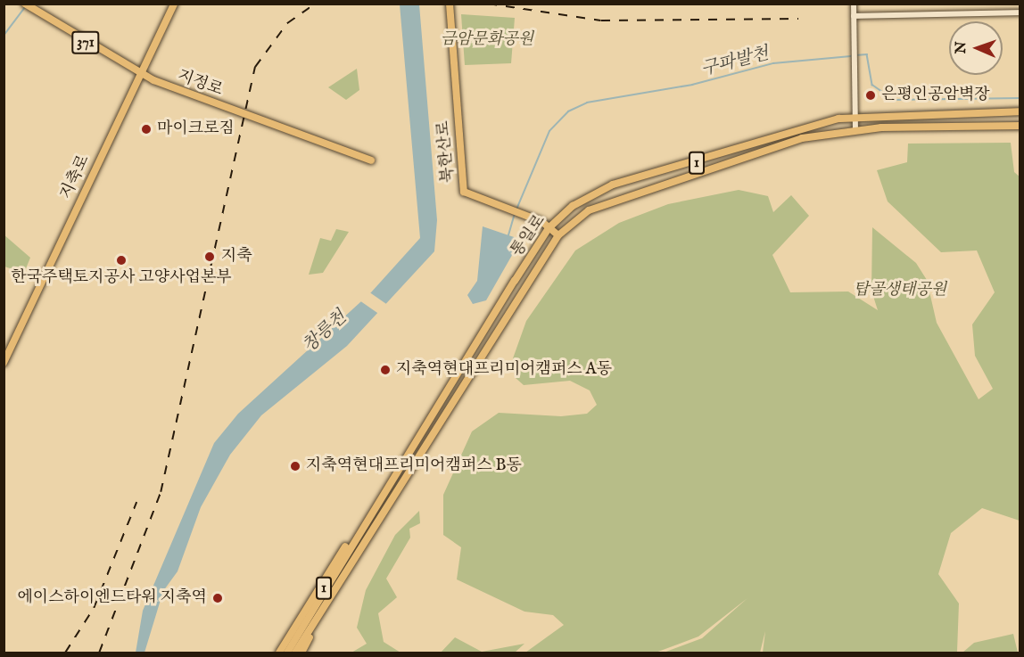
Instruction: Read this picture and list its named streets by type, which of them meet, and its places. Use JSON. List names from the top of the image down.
{
  "streets": {
    "main road": [
      "371",
      "지정로",
      "북한산로",
      "1",
      "지축로",
      "통일로"
    ]
  },
  "crossings": [
    ["지정로", "지축로"],
    ["북한산로", "통일로"]
  ],
  "water": ["구파발천", "창릉천"],
  "parks": ["금암문화공원", "탑골생태공원"],
  "places": [
    "은평인공암벽장",
    "마이크로짐",
    "지축",
    "한국주택토지공사 고양사업본부",
    "지축역현대프리미어캠퍼스 A동",
    "지축역현대프리미어캠퍼스 B동",
    "에이스하이엔드타워 지축역"
  ],
  "north": "left"
}
